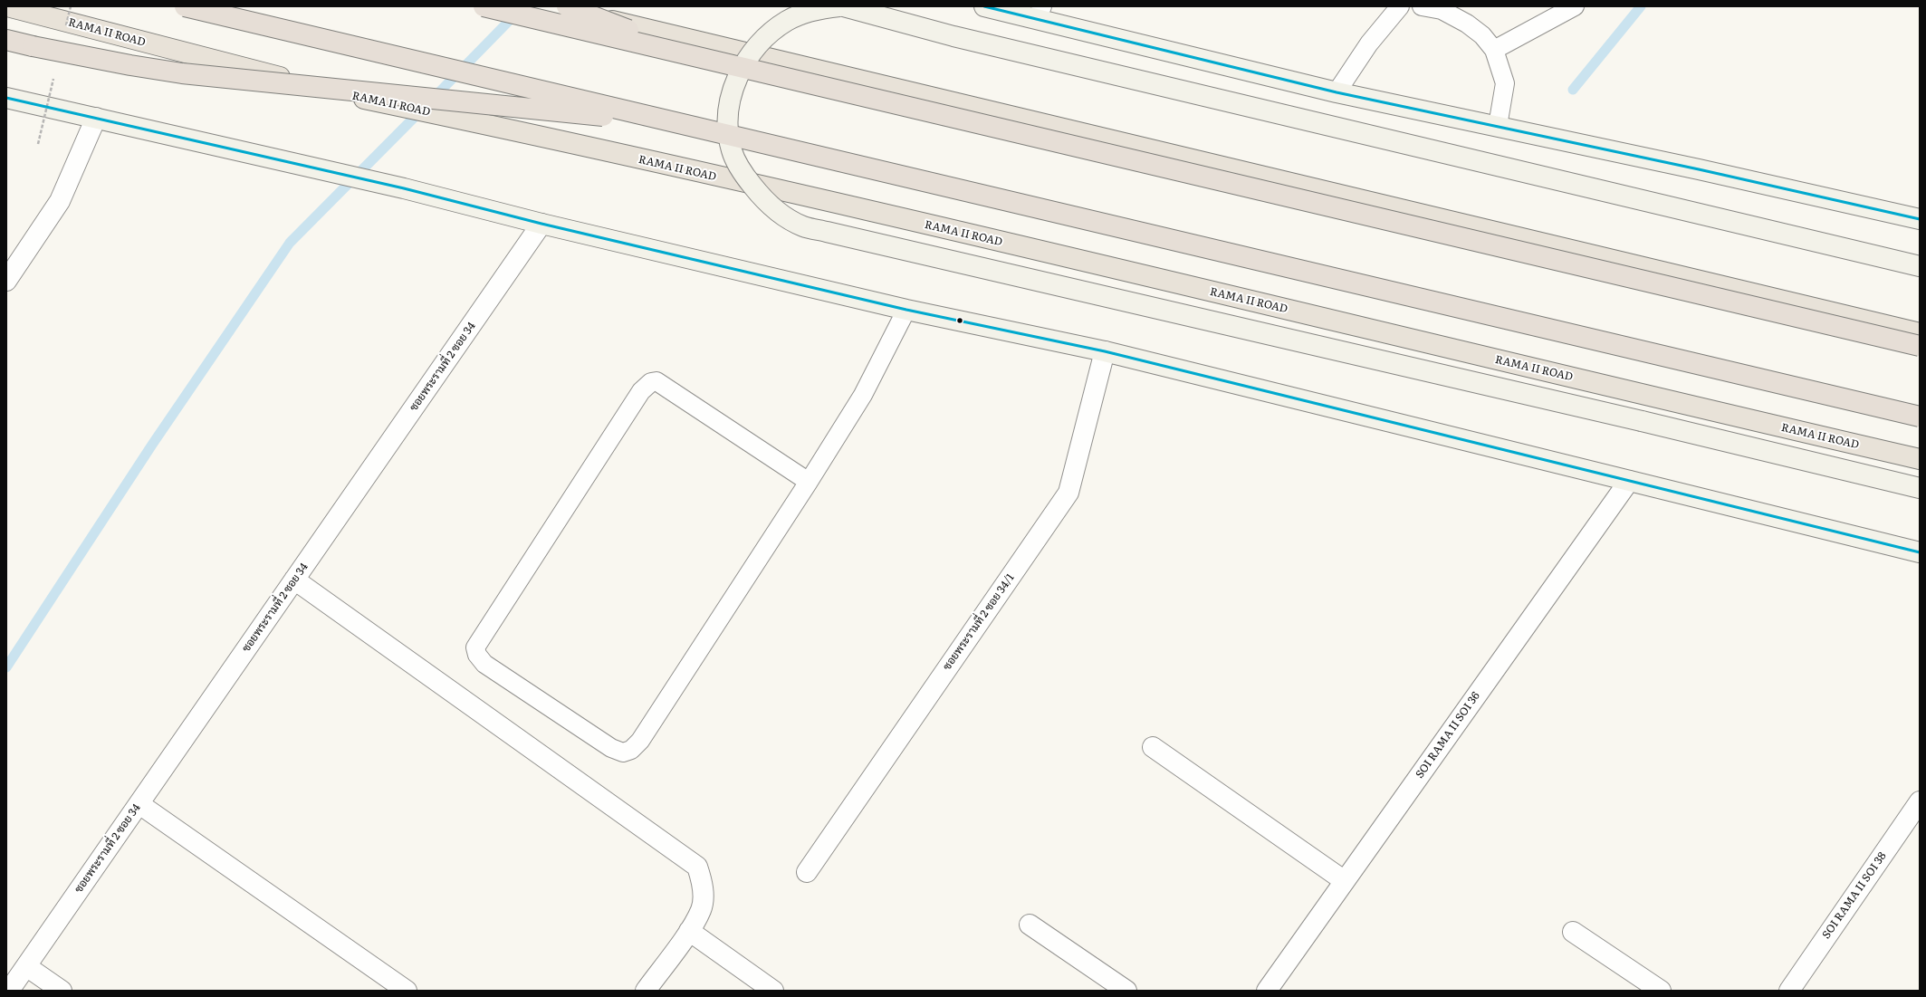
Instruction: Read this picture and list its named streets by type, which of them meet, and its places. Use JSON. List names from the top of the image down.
{
  "streets": {
    "highway": ["RAMA II ROAD"],
    "street": [
      "ซอยพระรามที่ 2 ซอย 34",
      "ซอยพระรามที่ 2 ซอย 34/1",
      "SOI RAMA II SOI 36",
      "SOI RAMA II SOI 38"
    ]
  }
}
